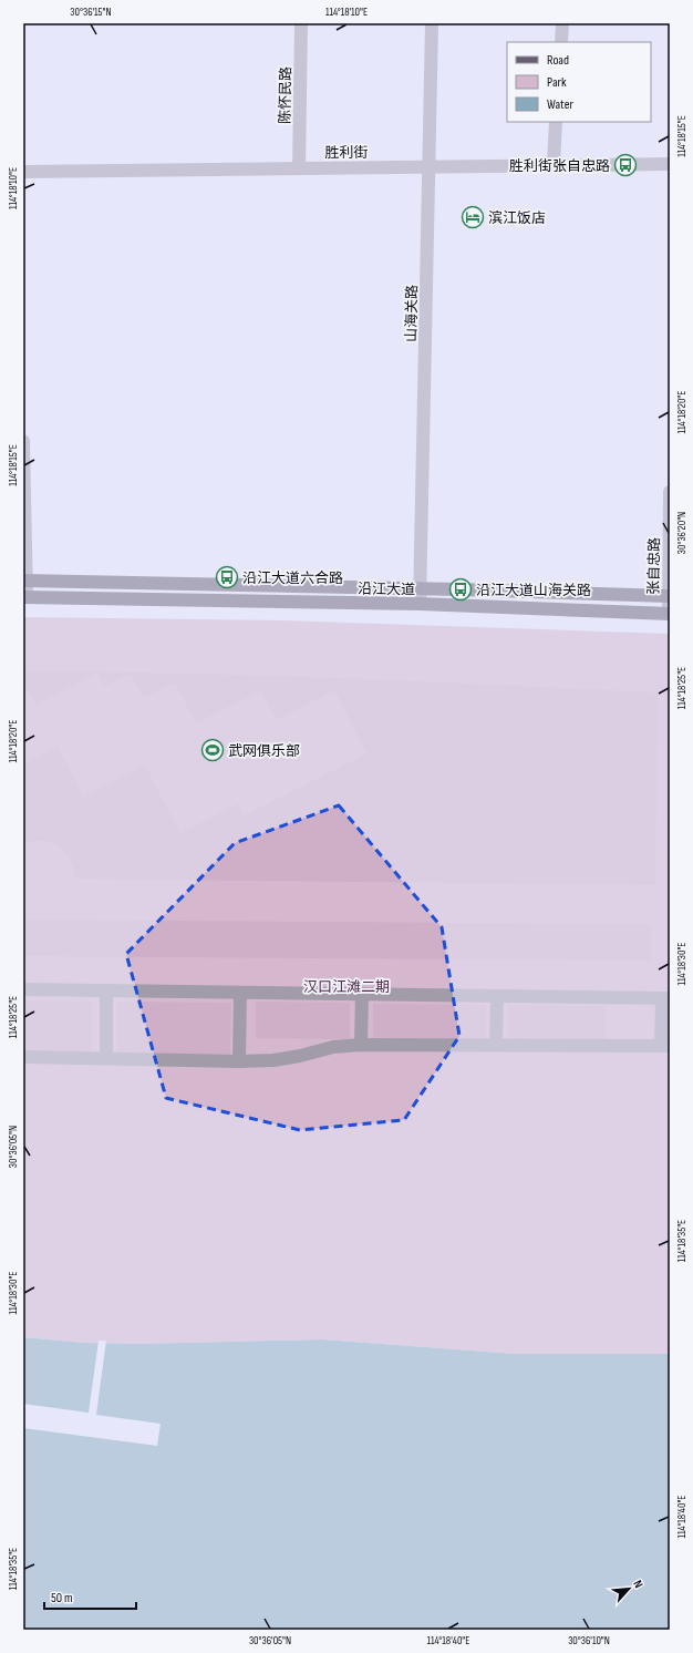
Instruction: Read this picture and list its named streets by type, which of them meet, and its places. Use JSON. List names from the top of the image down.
{
  "streets": {
    "main road": ["沿江大道"],
    "street": [
      "陈怀民路",
      "胜利街",
      "山海关路",
      "张自忠路"
    ]
  },
  "crossings": [
    ["陈怀民路", "胜利街"],
    ["胜利街", "山海关路"],
    ["山海关路", "沿江大道"],
    ["张自忠路", "沿江大道"]
  ],
  "parks": ["汉口江滩二期"],
  "places": {
    "bus stop": ["胜利街张自忠路", "沿江大道六合路", "沿江大道山海关路"],
    "hotel": ["滨江饭店"],
    "sports": ["武网俱乐部"]
  },
  "legend": ["Road", "Park", "Water"],
  "scale_bar": "50 m",
  "north": "top right",
  "coordinates": [
    "30°36'15\"N",
    "114°18'10\"E",
    "114°18'15\"E",
    "114°18'20\"E",
    "30°36'20\"N",
    "114°18'25\"E",
    "114°18'30\"E",
    "30°36'05\"N",
    "114°18'35\"E",
    "114°18'40\"E",
    "30°36'10\"N"
  ]
}
